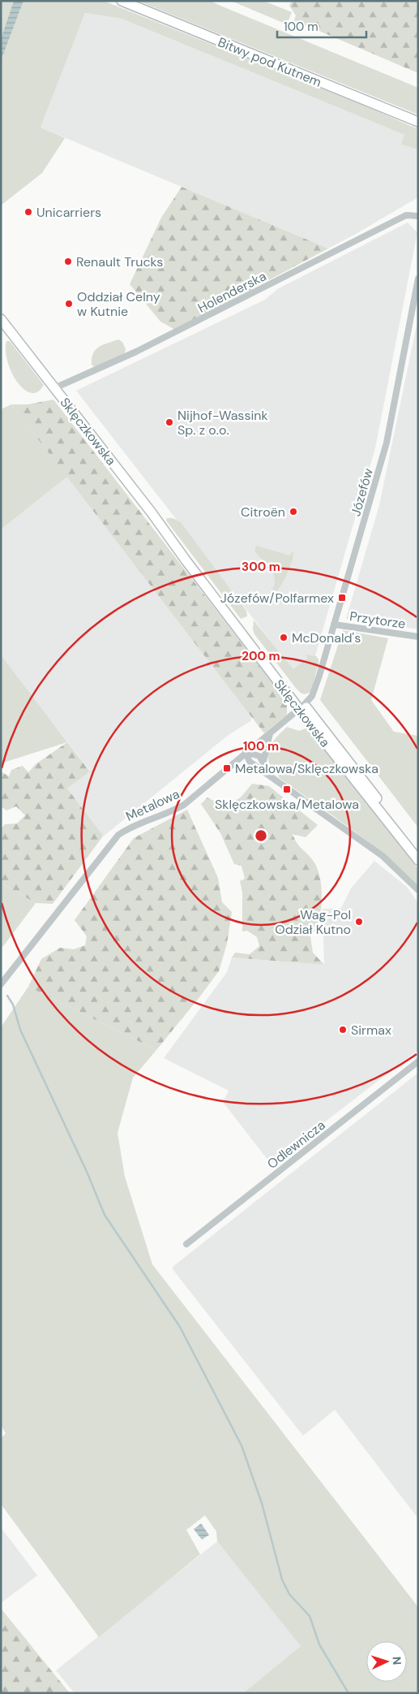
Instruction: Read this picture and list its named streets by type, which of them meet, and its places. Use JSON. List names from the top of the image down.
{
  "streets": {
    "main road": ["Bitwy pod Kutnem", "Sklęczkowska"],
    "street": [
      "Holenderska",
      "Józefów",
      "Przytorze",
      "Metalowa",
      "Odlewnicza"
    ]
  },
  "crossings": [
    ["Holenderska", "Sklęczkowska"],
    ["Sklęczkowska", "Józefów"],
    ["Sklęczkowska", "Metalowa"],
    ["Józefów", "Przytorze"],
    ["Józefów", "Metalowa"]
  ],
  "places": {
    "other": [
      "Unicarriers",
      "Renault Trucks",
      "Oddział Celny w Kutnie",
      "Nijhof-Wassink Sp. z o.o.",
      "Citroën",
      "McDonald's",
      "Wag-Pol Odział Kutno",
      "Sirmax"
    ],
    "transit": ["Józefów/Polfarmex", "Metalowa/Sklęczkowska", "Sklęczkowska/Metalowa"]
  },
  "scale_bar": "100 m",
  "north": "right",
  "rings": ["300 m", "200 m", "100 m"]
}
